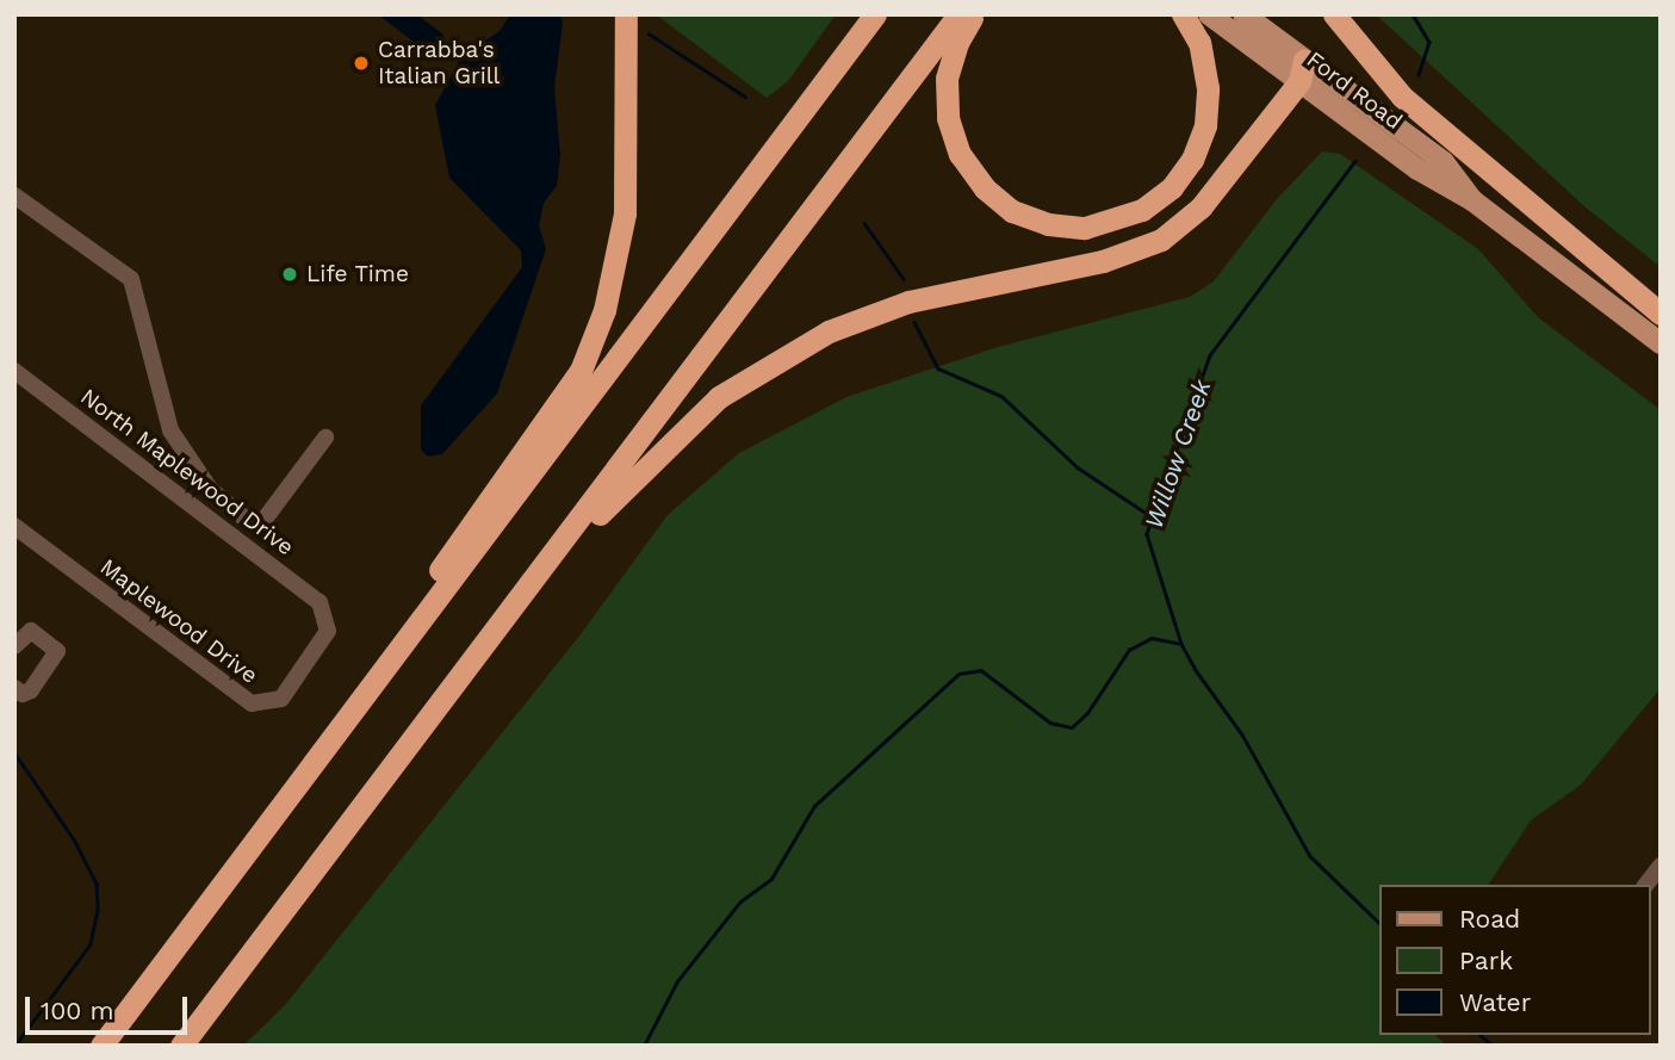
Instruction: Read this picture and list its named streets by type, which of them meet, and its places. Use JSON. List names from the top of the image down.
{
  "streets": {
    "main road": ["Ford Road"],
    "street": ["North Maplewood Drive", "Maplewood Drive"]
  },
  "crossings": [
    ["North Maplewood Drive", "Maplewood Drive"]
  ],
  "water": ["Willow Creek"],
  "places": ["Carrabba's Italian Grill", "Life Time"],
  "legend": ["Road", "Park", "Water"],
  "scale_bar": "100 m"
}
